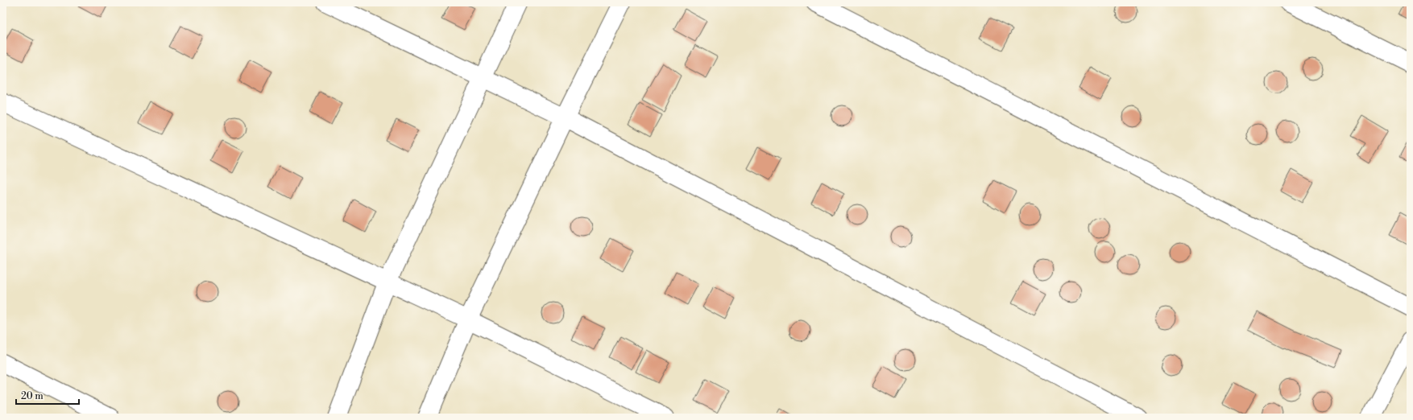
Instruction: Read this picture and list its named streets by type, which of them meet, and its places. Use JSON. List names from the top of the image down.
{
  "scale_bar": "20 m"
}
